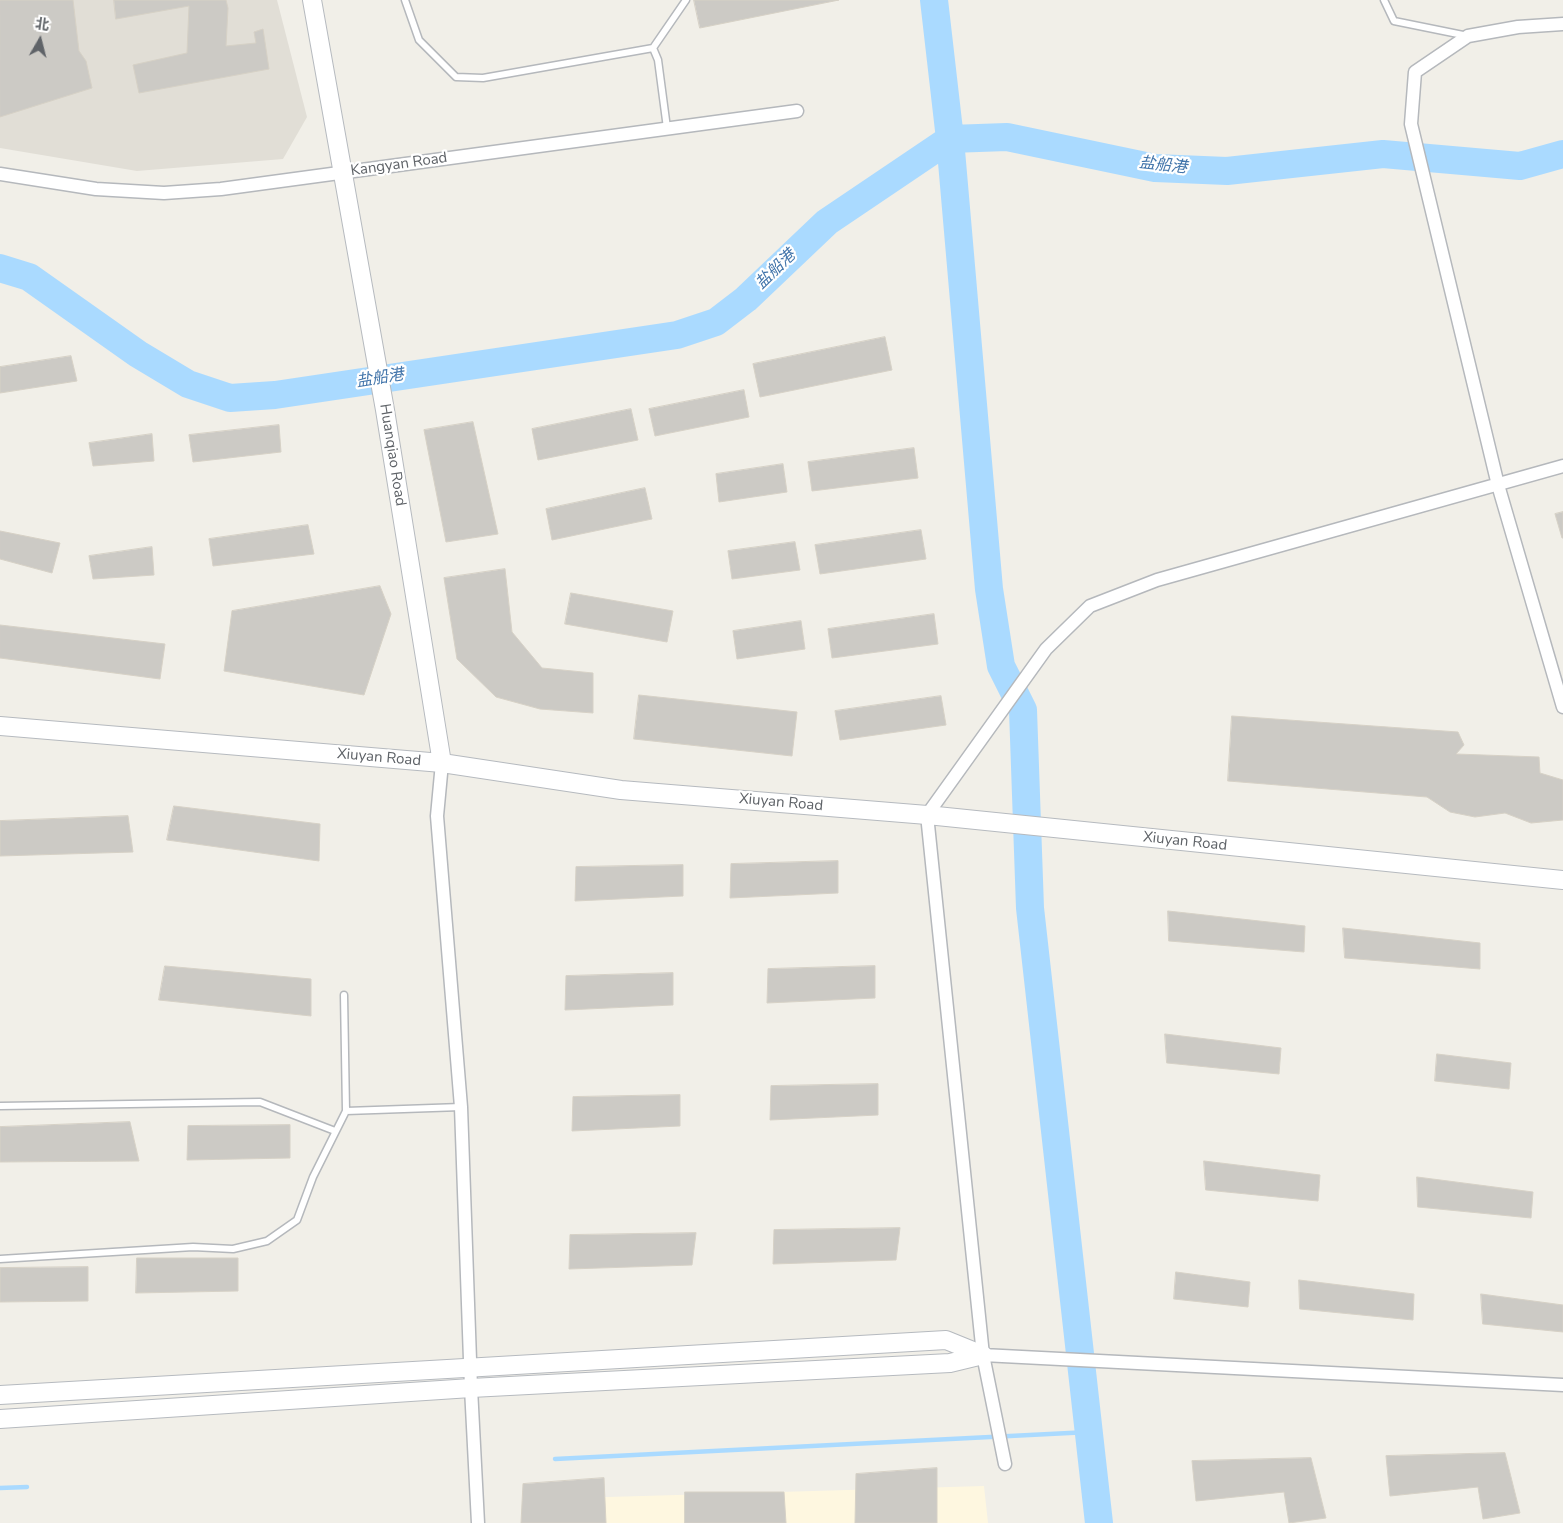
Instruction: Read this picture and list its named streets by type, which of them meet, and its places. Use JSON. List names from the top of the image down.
{
  "streets": {
    "street": ["Kangyan Road", "Huanqiao Road", "Xiuyan Road"]
  },
  "crossings": [
    ["Kangyan Road", "Huanqiao Road"],
    ["Huanqiao Road", "Xiuyan Road"]
  ],
  "water": ["盐船港"],
  "north": "top"
}
